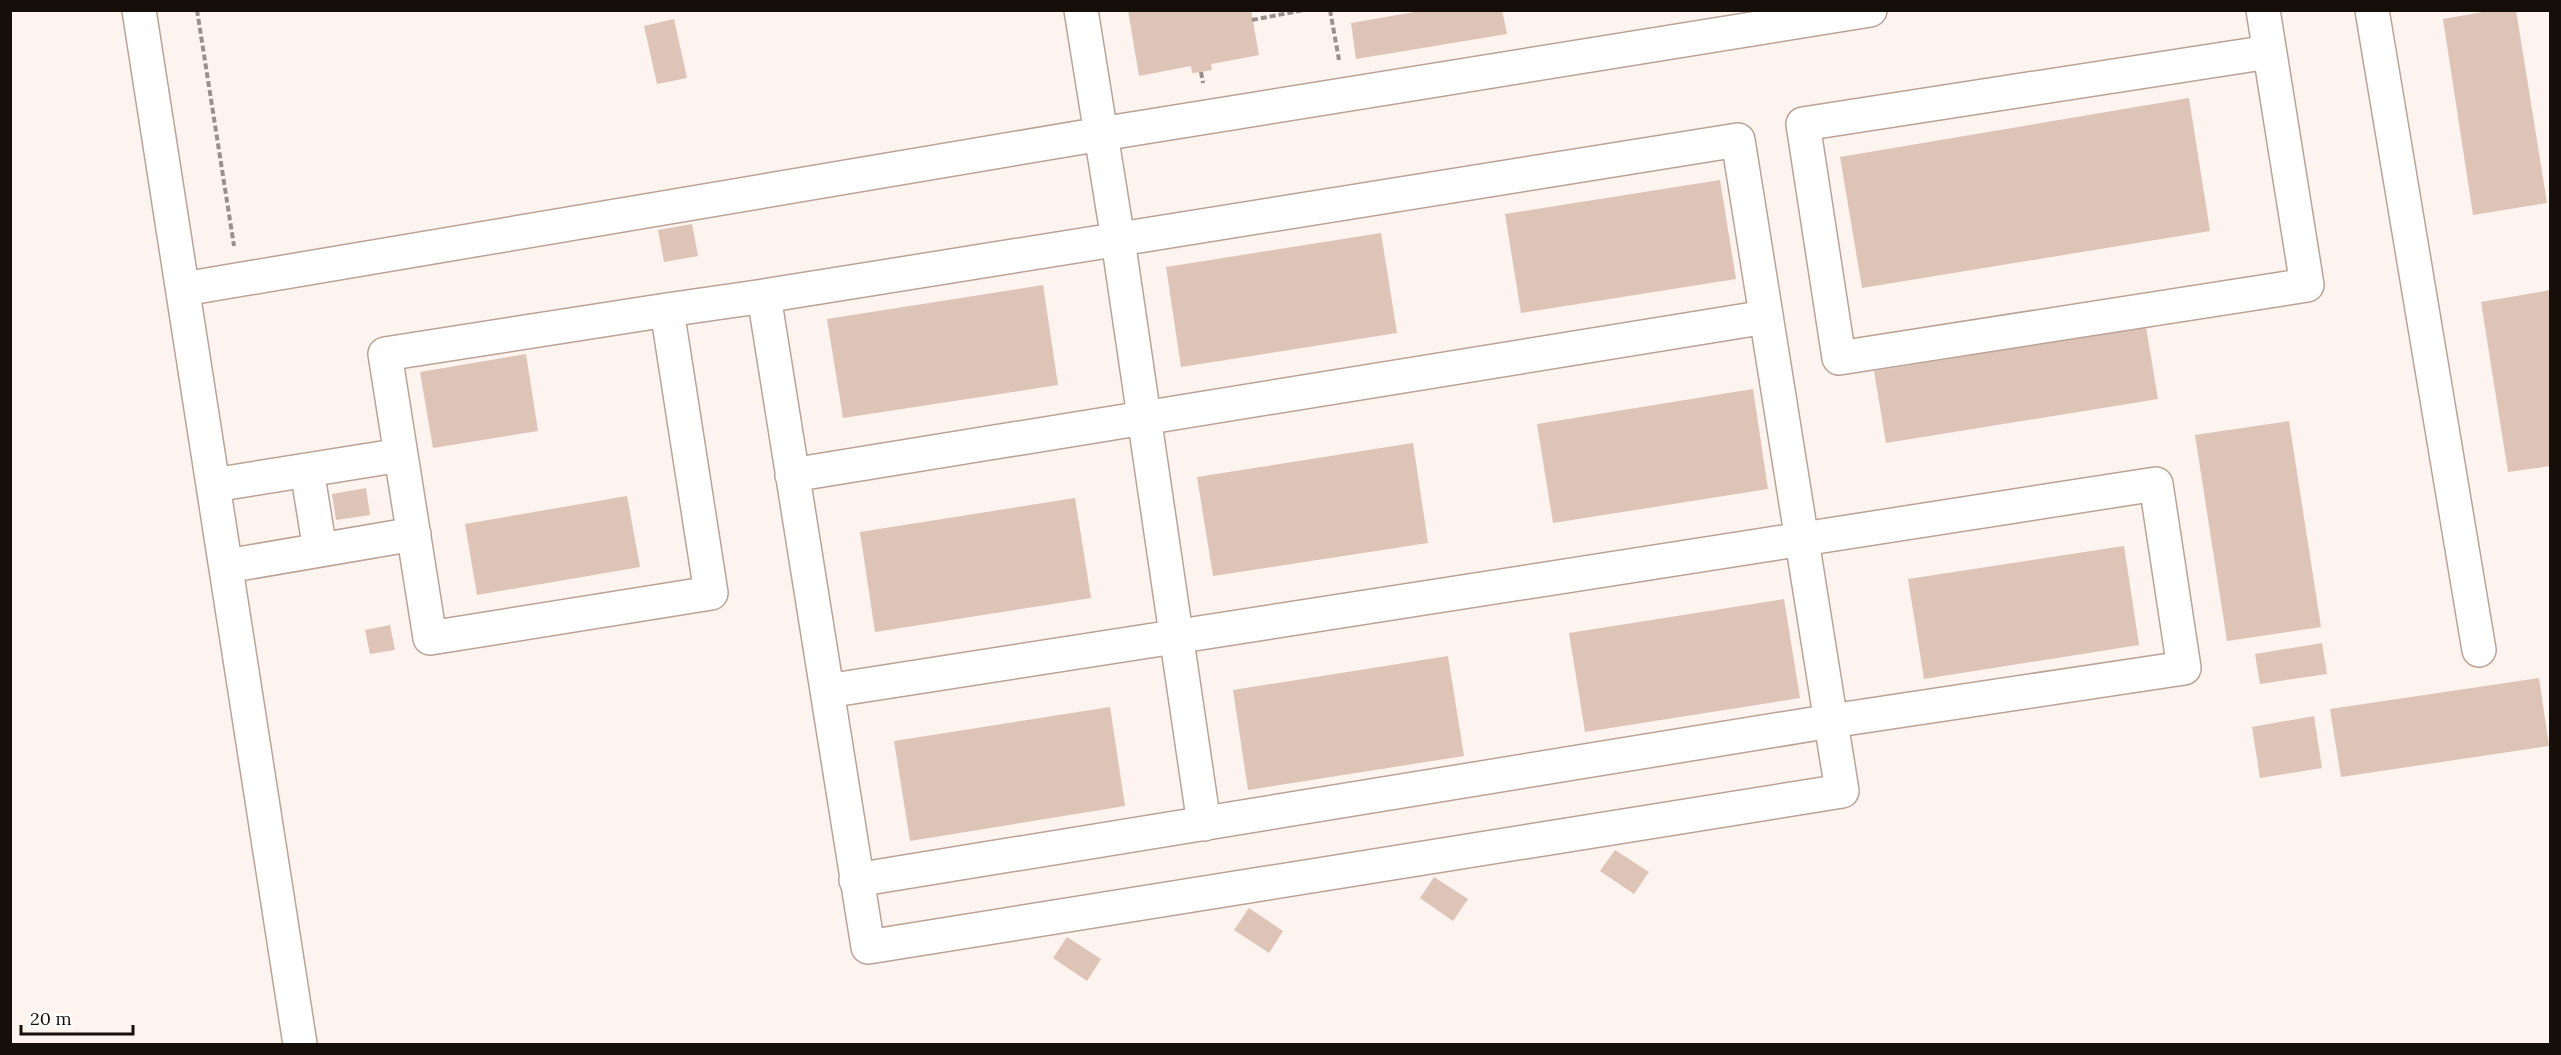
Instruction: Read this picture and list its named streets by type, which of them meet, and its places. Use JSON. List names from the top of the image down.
{
  "scale_bar": "20 m"
}
